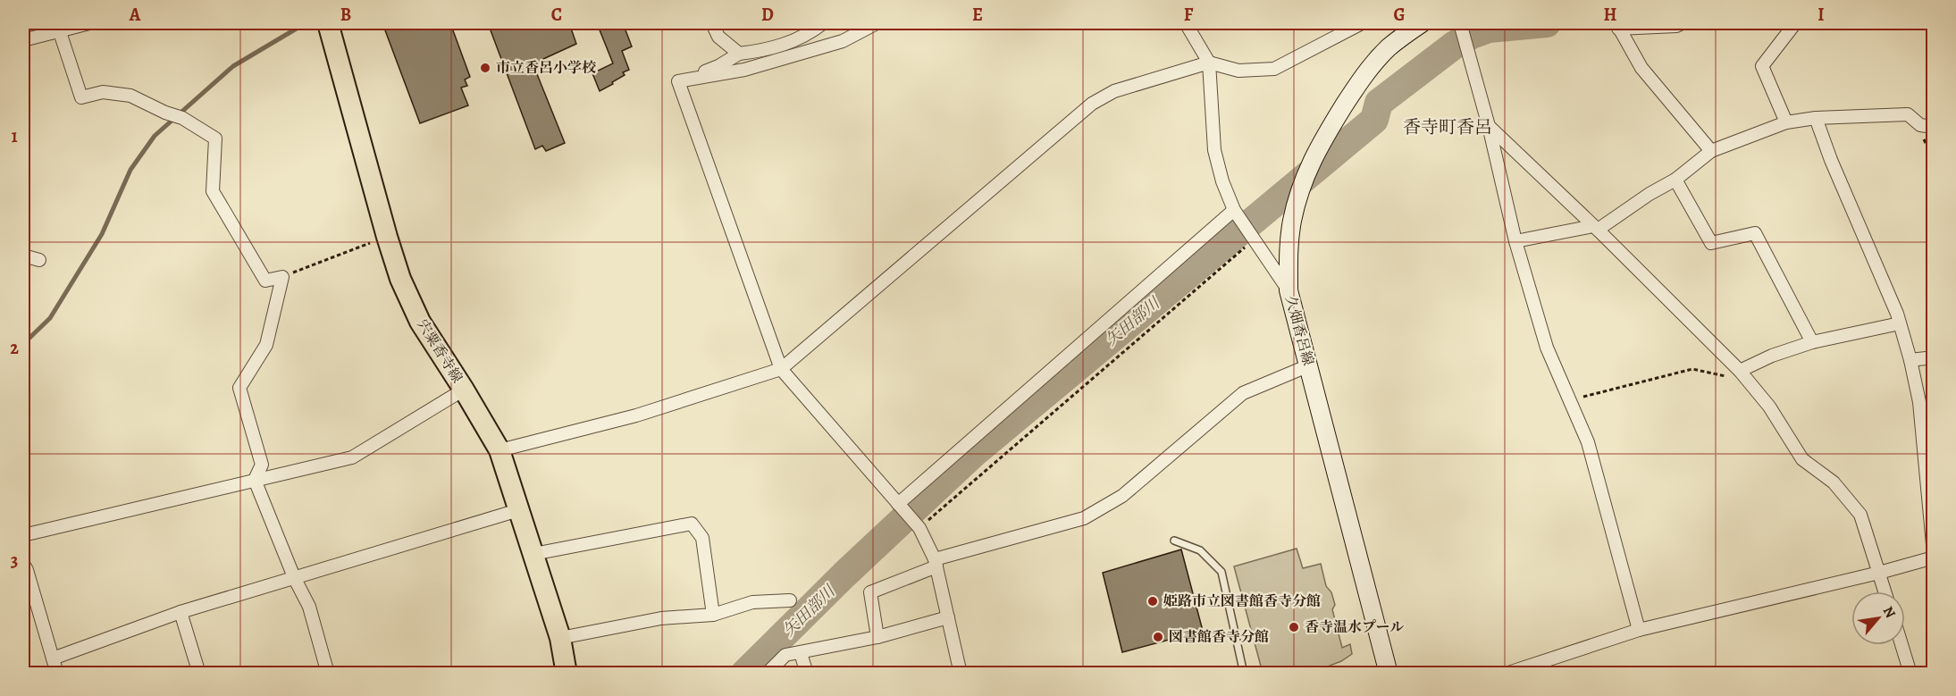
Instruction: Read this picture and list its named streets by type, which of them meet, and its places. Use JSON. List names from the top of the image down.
{
  "streets": {
    "main road": ["久畑香呂線", "宍粟香寺線"]
  },
  "districts": ["香寺町香呂"],
  "water": ["矢田部川"],
  "places": [
    "市立香呂小学校",
    "姫路市立図書館香寺分館",
    "香寺温水プール",
    "図書館香寺分館"
  ],
  "north": "top right",
  "grid": {
    "columns": [
      "A",
      "B",
      "C",
      "D",
      "E",
      "F",
      "G",
      "H",
      "I"
    ],
    "rows": ["1", "2", "3"]
  }
}
